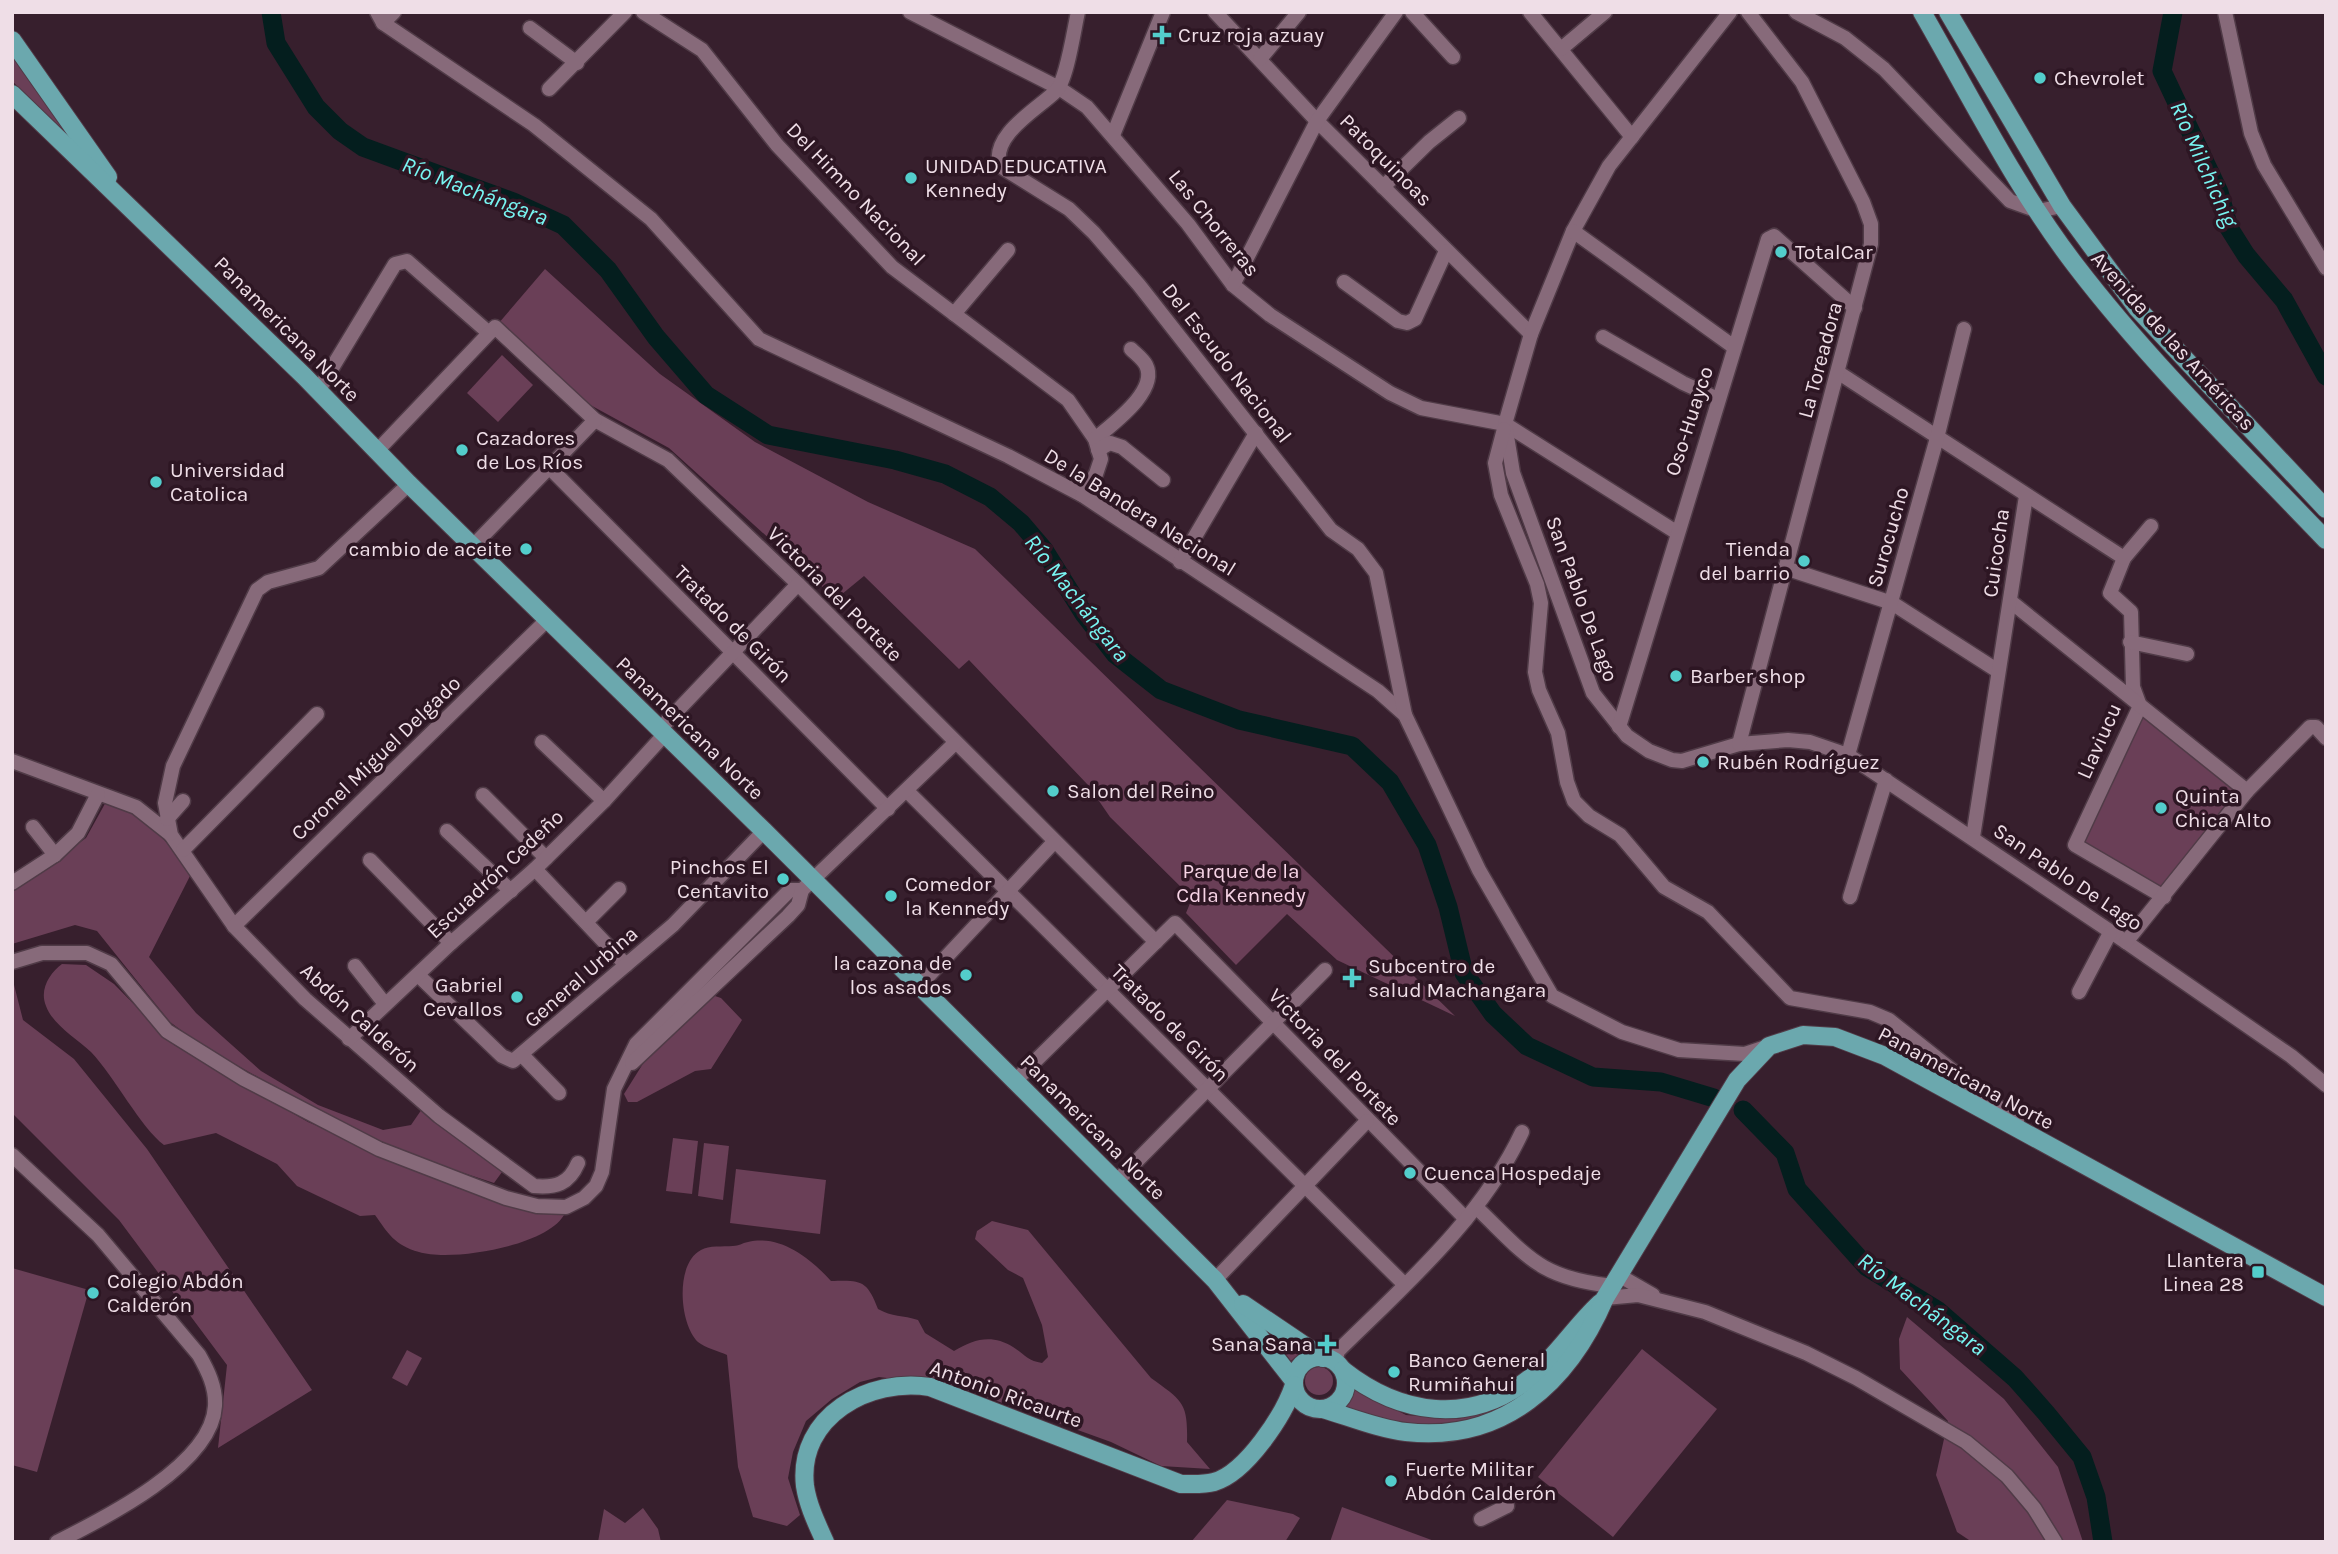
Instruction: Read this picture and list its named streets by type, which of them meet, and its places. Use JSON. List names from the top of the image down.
{
  "streets": {
    "main road": ["Panamericana Norte", "Avenida de las Américas", "Antonio Ricaurte"],
    "street": [
      "Patoquinoas",
      "Del Himno Nacional",
      "Las Chorreras",
      "La Toreadora",
      "Del Escudo Nacional",
      "Oso-Huayco",
      "De la Bandera Nacional",
      "Surocucho",
      "Cuicocha",
      "Victoria del Portete",
      "San Pablo De Lago",
      "Tratado de Girón",
      "Llaviucu",
      "Coronel Miguel Delgado",
      "Escuadrón Cedeño",
      "General Urbina",
      "Abdón Calderón"
    ]
  },
  "crossings": [
    ["Patoquinoas", "San Pablo De Lago"],
    ["Las Chorreras", "Del Escudo Nacional"],
    ["Las Chorreras", "San Pablo De Lago"],
    ["Panamericana Norte", "De la Bandera Nacional"],
    ["Panamericana Norte", "Coronel Miguel Delgado"],
    ["Panamericana Norte", "Escuadrón Cedeño"],
    ["Panamericana Norte", "General Urbina"],
    ["Panamericana Norte", "Abdón Calderón"],
    ["Panamericana Norte", "Antonio Ricaurte"],
    ["La Toreadora", "Oso-Huayco"],
    ["La Toreadora", "Cuicocha"],
    ["La Toreadora", "San Pablo De Lago"],
    ["Del Escudo Nacional", "De la Bandera Nacional"],
    ["Oso-Huayco", "San Pablo De Lago"],
    ["Surocucho", "Cuicocha"],
    ["Surocucho", "San Pablo De Lago"],
    ["Cuicocha", "San Pablo De Lago"],
    ["Victoria del Portete", "Escuadrón Cedeño"],
    ["Tratado de Girón", "Escuadrón Cedeño"],
    ["Coronel Miguel Delgado", "Abdón Calderón"],
    ["Escuadrón Cedeño", "General Urbina"],
    ["Escuadrón Cedeño", "Abdón Calderón"]
  ],
  "water": ["Río Milchichig", "Río Machángara"],
  "parks": ["Parque de la Cdla Kennedy"],
  "places": {
    "health": ["Cruz roja azuay", "Subcentro de salud Machangara", "Sana Sana"],
    "other": [
      "Chevrolet",
      "UNIDAD EDUCATIVA Kennedy",
      "TotalCar",
      "Cazadores de Los Ríos",
      "Universidad Catolica",
      "cambio de aceite",
      "Tienda del barrio",
      "Barber shop",
      "Rubén Rodríguez",
      "Salon del Reino",
      "Quinta Chica Alto",
      "Pinchos El Centavito",
      "Comedor la Kennedy",
      "la cazona de los asados",
      "Gabriel Cevallos",
      "Cuenca Hospedaje",
      "Colegio Abdón Calderón",
      "Banco General Rumiñahui",
      "Fuerte Militar Abdón Calderón"
    ],
    "transit": ["Llantera Linea 28"]
  }
}
